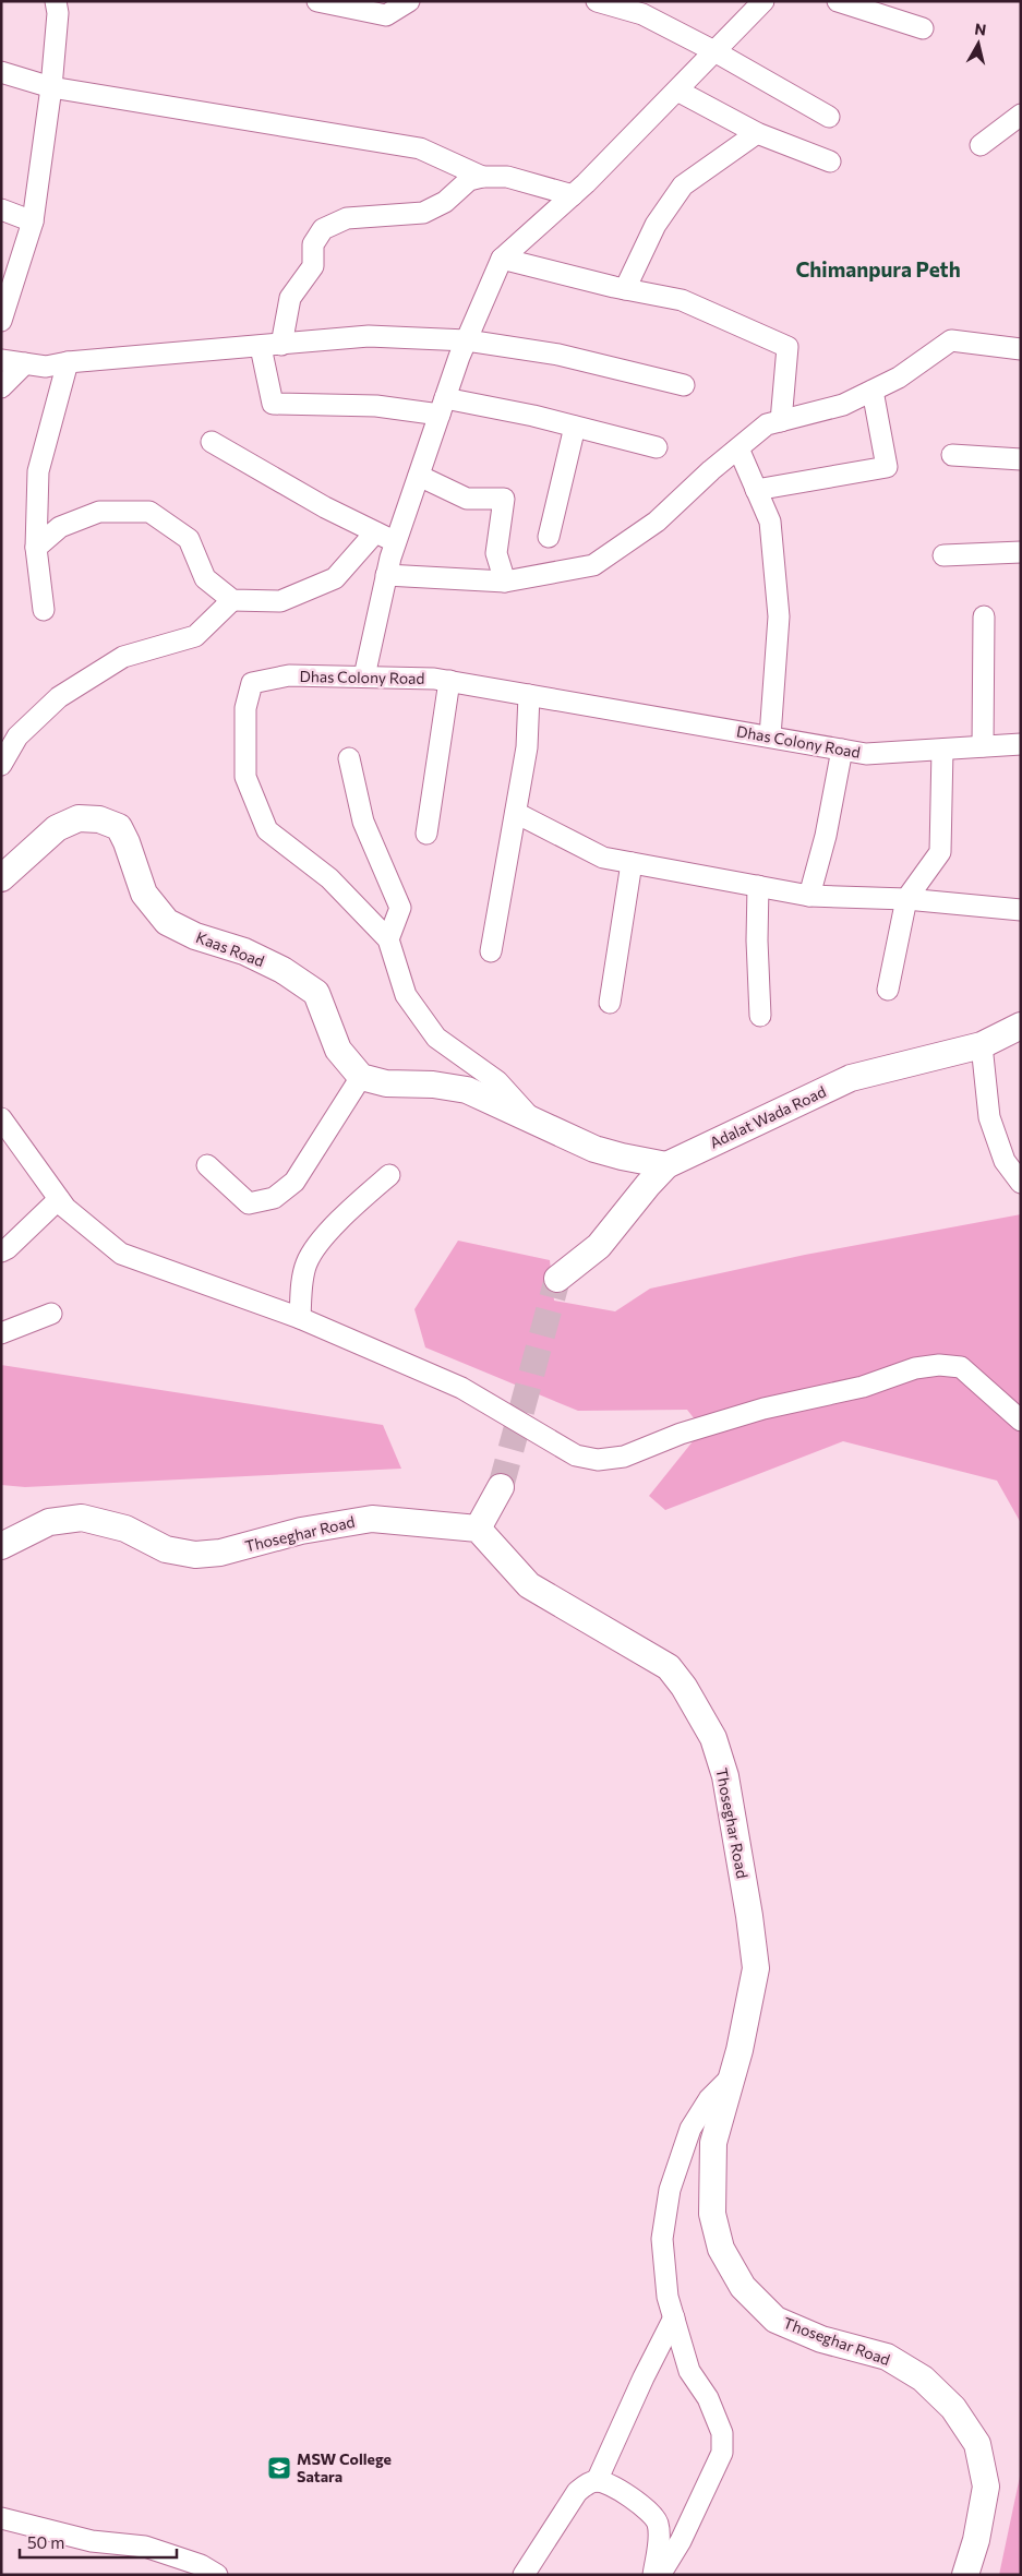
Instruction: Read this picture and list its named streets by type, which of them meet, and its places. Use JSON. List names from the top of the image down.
{
  "streets": {
    "main road": ["Kaas Road", "Adalat Wada Road", "Thoseghar Road"],
    "street": ["Dhas Colony Road"]
  },
  "districts": ["Chimanpura Peth"],
  "places": {
    "school or university": ["MSW College Satara"]
  },
  "scale_bar": "50 m",
  "north": "top"
}
